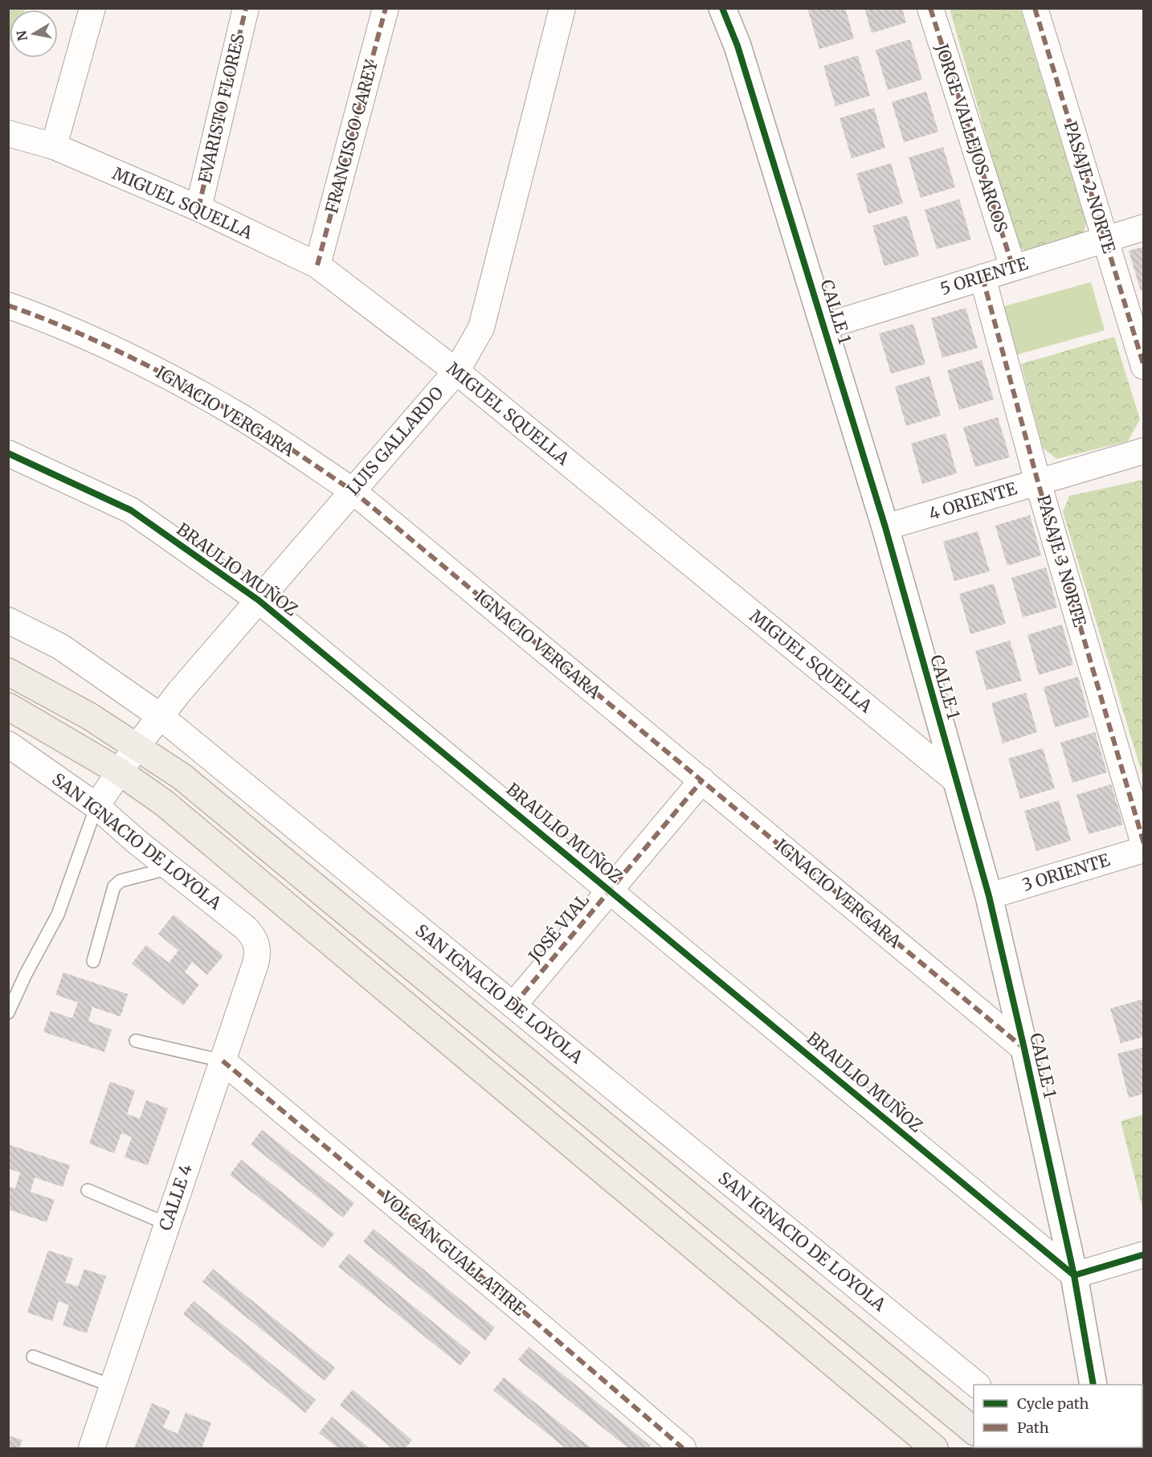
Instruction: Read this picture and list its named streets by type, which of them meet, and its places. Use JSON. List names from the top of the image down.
{
  "streets": {
    "main road": ["SAN IGNACIO DE LOYOLA"],
    "street": [
      "EVARISTO FLORES",
      "FRANCISCO CAREY",
      "JORGE VALLEJOS ARCOS",
      "PASAJE 2 NORTE",
      "MIGUEL SQUELLA",
      "5 ORIENTE",
      "CALLE 1",
      "IGNACIO VERGARA",
      "LUIS GALLARDO",
      "4 ORIENTE",
      "PASAJE 3 NORTE",
      "BRAULIO MUÑOZ",
      "3 ORIENTE",
      "JOSÉ VIAL",
      "CALLE 4",
      "VOLCÁN GUALLATIRE"
    ]
  },
  "crossings": [
    ["EVARISTO FLORES", "MIGUEL SQUELLA"],
    ["FRANCISCO CAREY", "MIGUEL SQUELLA"],
    ["JORGE VALLEJOS ARCOS", "5 ORIENTE"],
    ["PASAJE 2 NORTE", "5 ORIENTE"],
    ["MIGUEL SQUELLA", "CALLE 1"],
    ["MIGUEL SQUELLA", "LUIS GALLARDO"],
    ["5 ORIENTE", "CALLE 1"],
    ["5 ORIENTE", "PASAJE 3 NORTE"],
    ["CALLE 1", "IGNACIO VERGARA"],
    ["CALLE 1", "4 ORIENTE"],
    ["CALLE 1", "BRAULIO MUÑOZ"],
    ["CALLE 1", "3 ORIENTE"],
    ["IGNACIO VERGARA", "LUIS GALLARDO"],
    ["IGNACIO VERGARA", "JOSÉ VIAL"],
    ["LUIS GALLARDO", "BRAULIO MUÑOZ"],
    ["LUIS GALLARDO", "SAN IGNACIO DE LOYOLA"],
    ["4 ORIENTE", "PASAJE 3 NORTE"],
    ["BRAULIO MUÑOZ", "JOSÉ VIAL"],
    ["SAN IGNACIO DE LOYOLA", "JOSÉ VIAL"],
    ["SAN IGNACIO DE LOYOLA", "CALLE 4"],
    ["CALLE 4", "VOLCÁN GUALLATIRE"]
  ],
  "legend": ["Cycle path", "Path"],
  "north": "left"
}
